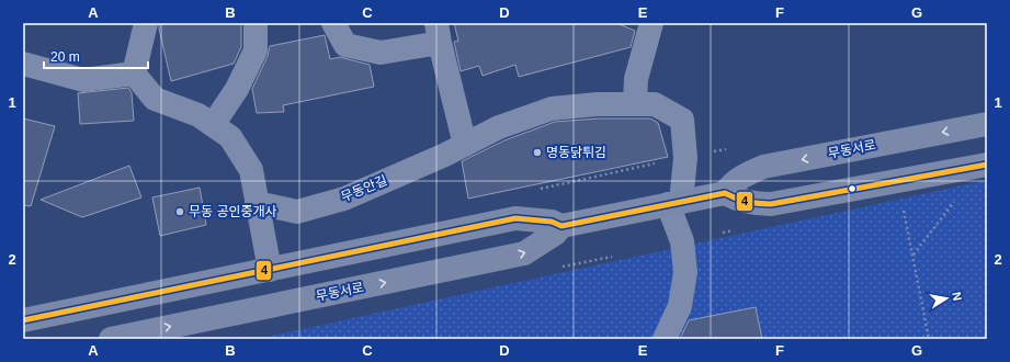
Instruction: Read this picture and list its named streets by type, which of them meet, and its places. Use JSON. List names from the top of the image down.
{
  "streets": {
    "main road": ["무동서로"],
    "street": ["무동안길"]
  },
  "places": ["명동닭튀김", "무동 공인중개사"],
  "lines": ["transit line 4"],
  "scale_bar": "20 m",
  "north": "right",
  "grid": {
    "columns": [
      "A",
      "B",
      "C",
      "D",
      "E",
      "F",
      "G"
    ],
    "rows": ["1", "2"]
  }
}
